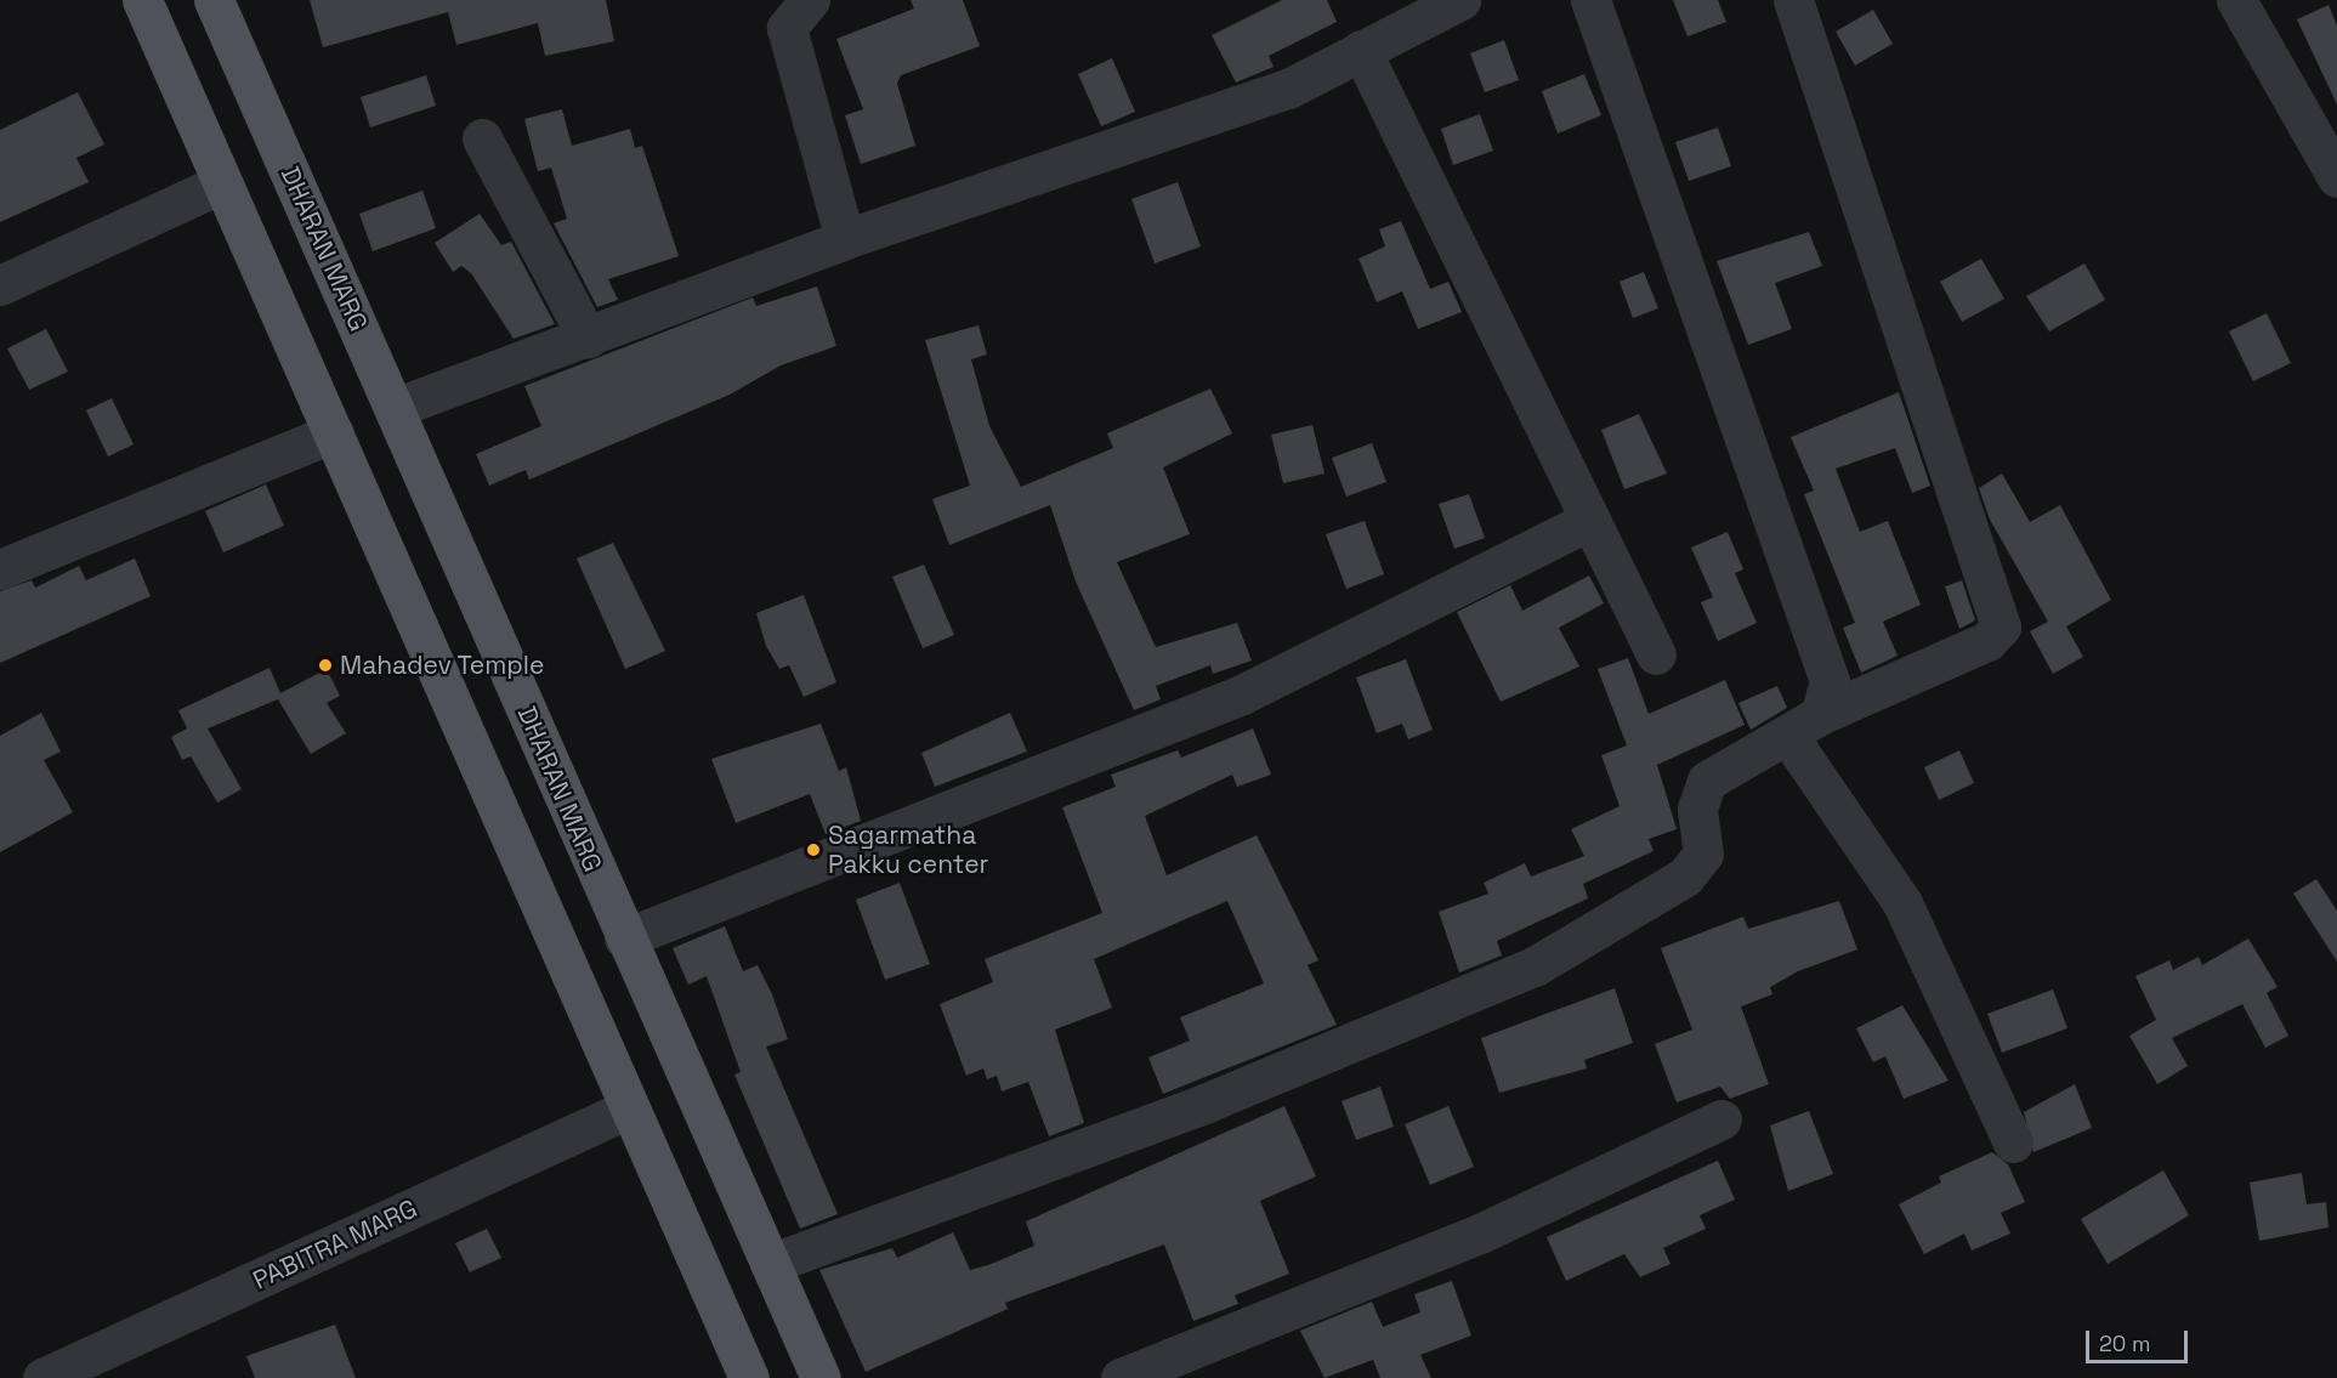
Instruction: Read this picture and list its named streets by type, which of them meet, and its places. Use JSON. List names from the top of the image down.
{
  "streets": {
    "main road": ["DHARAN MARG"],
    "street": ["PABITRA MARG"]
  },
  "places": ["Mahadev Temple", "Sagarmatha Pakku center"],
  "scale_bar": "20 m"
}
